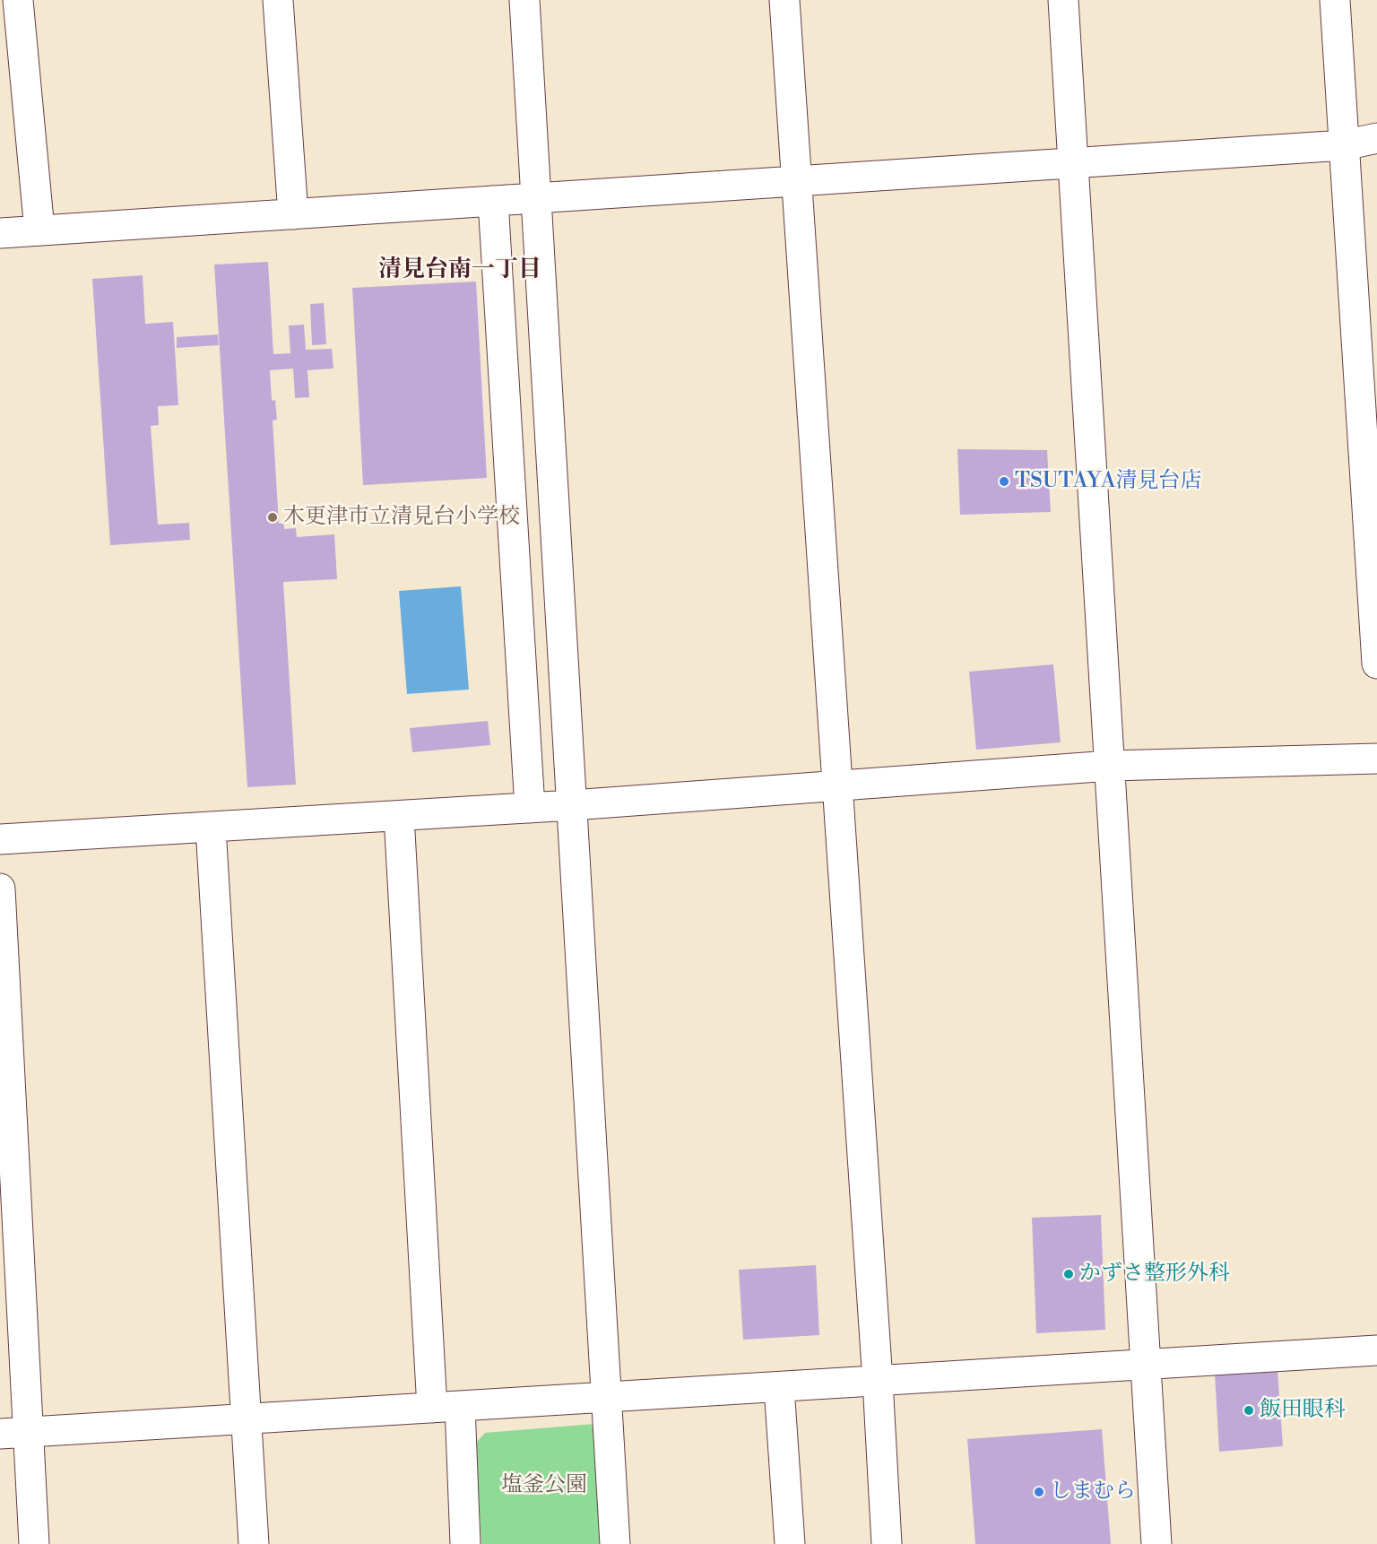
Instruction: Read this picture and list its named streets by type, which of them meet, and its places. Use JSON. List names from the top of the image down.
{
  "districts": ["清見台南一丁目"],
  "parks": ["塩釜公園"],
  "places": [
    "TSUTAYA清見台店",
    "木更津市立清見台小学校",
    "かずさ整形外科",
    "飯田眼科",
    "しまむら"
  ]
}
